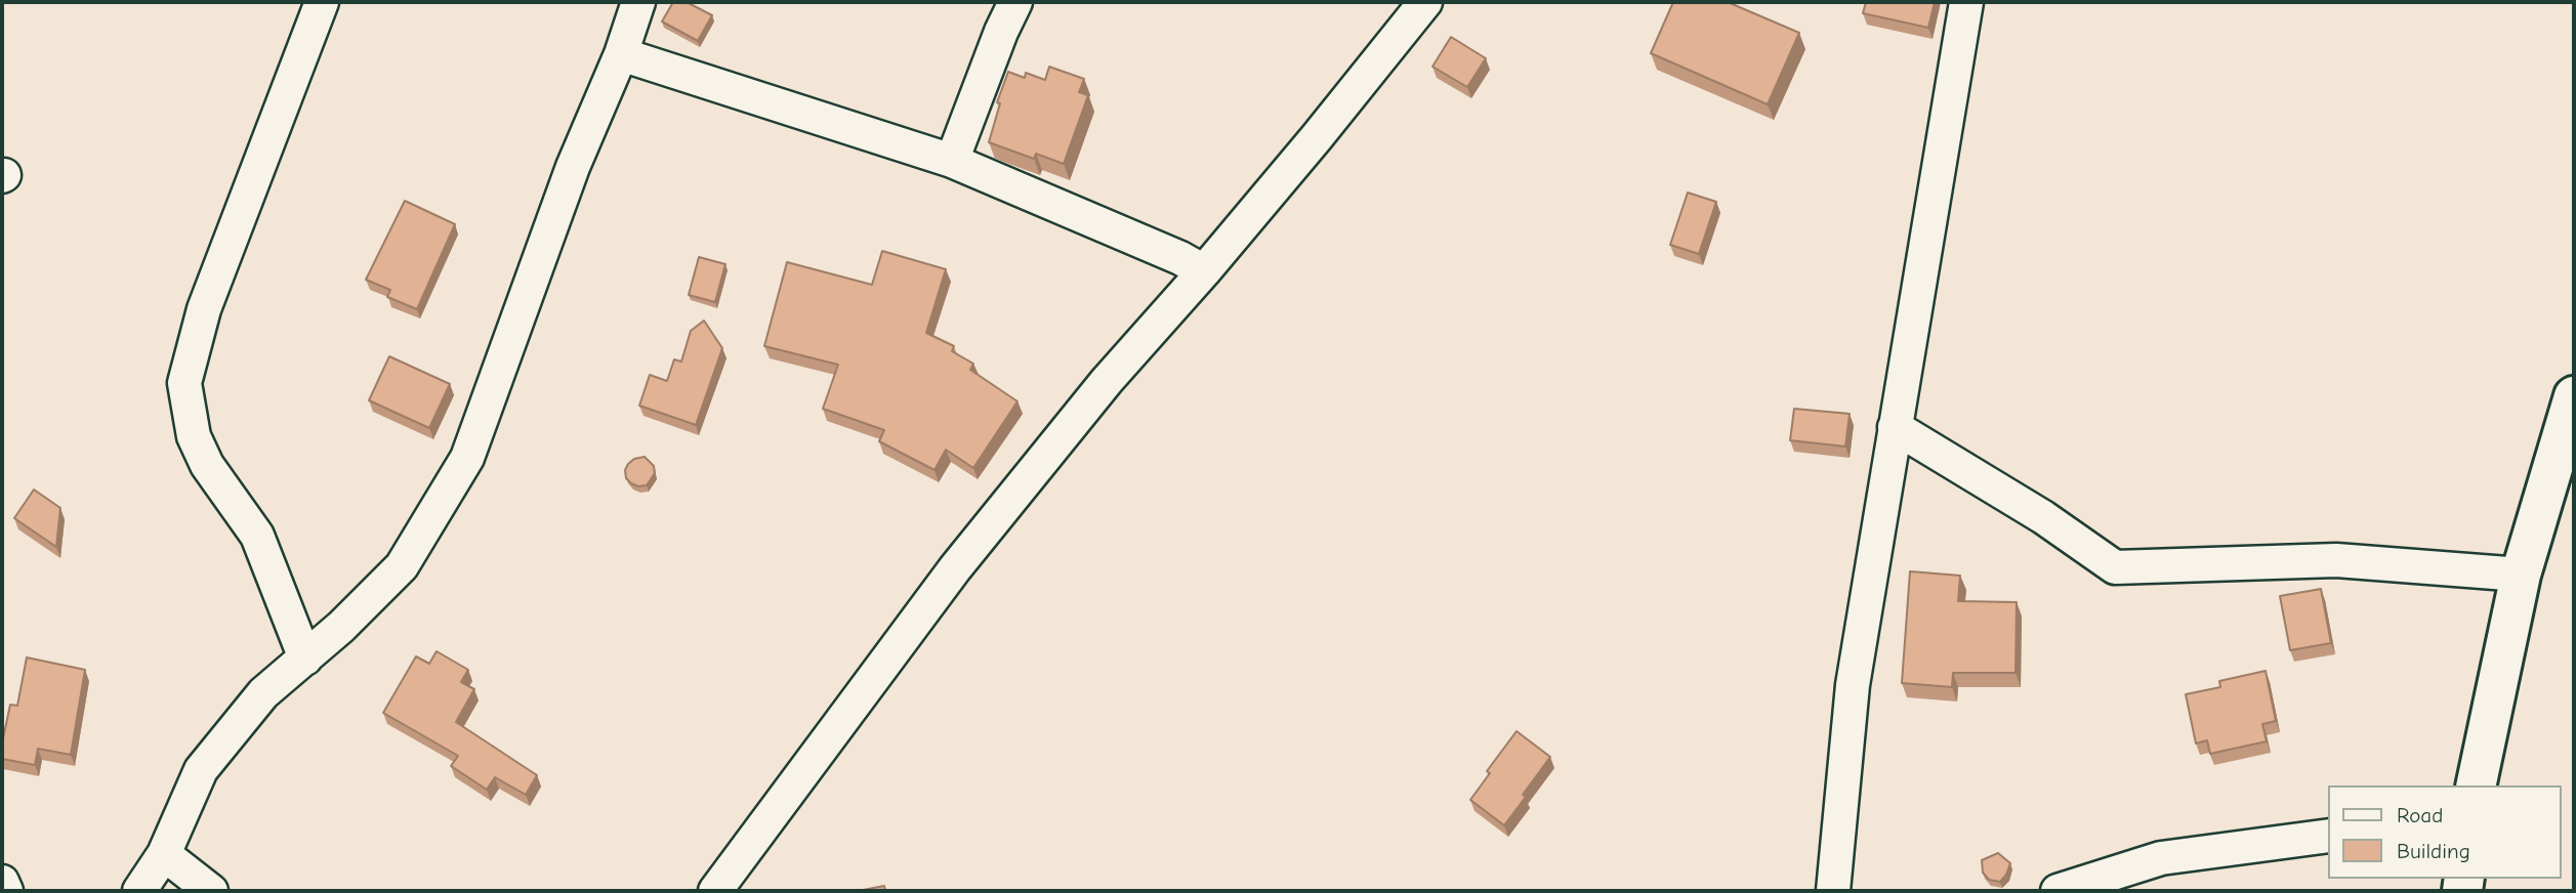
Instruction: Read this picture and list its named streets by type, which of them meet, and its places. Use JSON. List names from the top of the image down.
{
  "legend": ["Road", "Building"]
}
